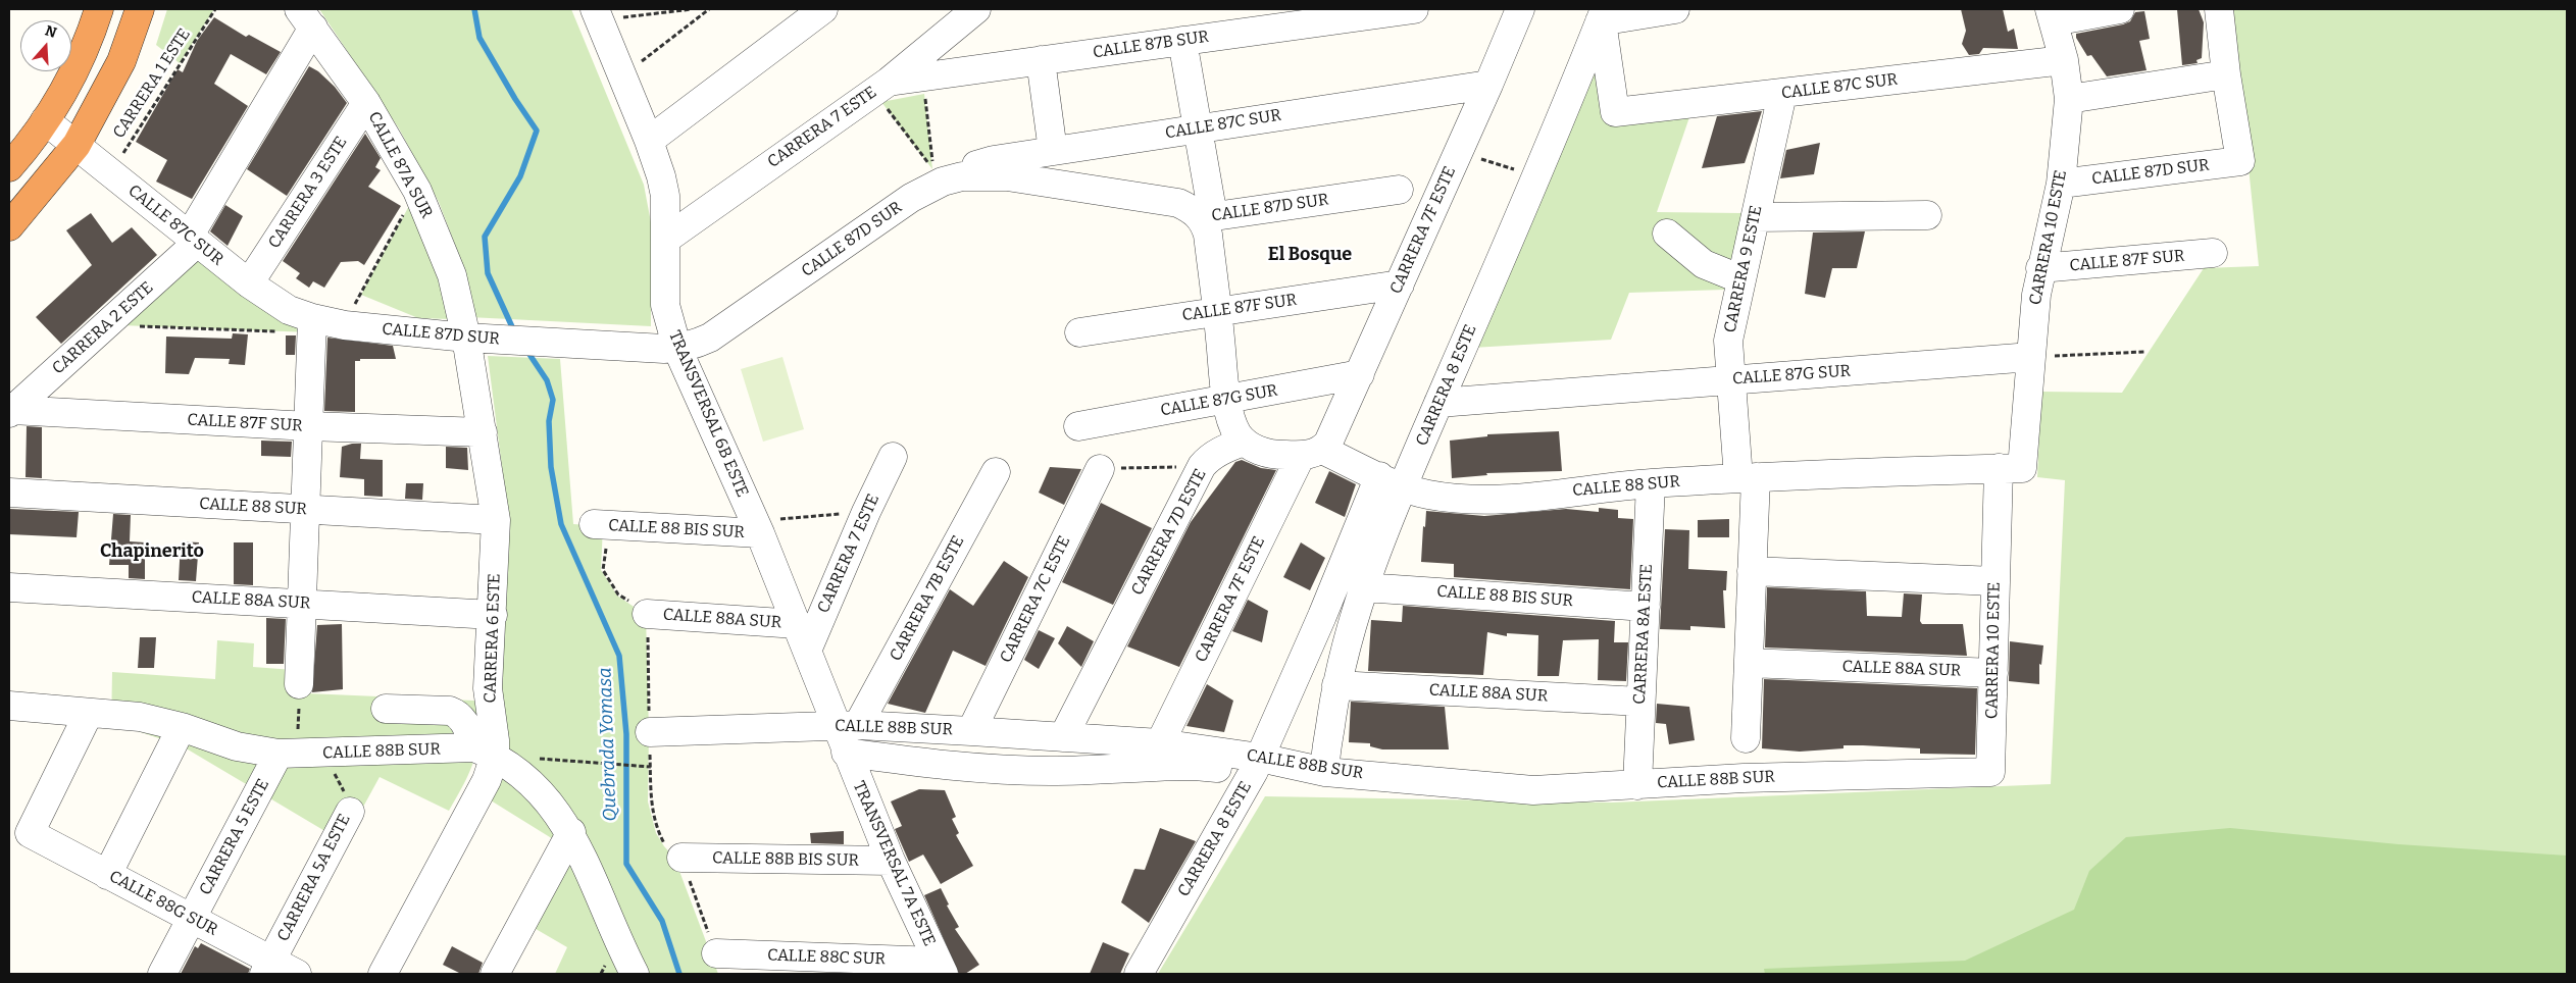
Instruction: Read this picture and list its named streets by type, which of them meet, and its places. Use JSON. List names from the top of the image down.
{
  "streets": {
    "street": [
      "CALLE 87B SUR",
      "CALLE 87C SUR",
      "CARRERA 7 ESTE",
      "CALLE 87A SUR",
      "CALLE 87D SUR",
      "CARRERA 3 ESTE",
      "CARRERA 7F ESTE",
      "CARRERA 10 ESTE",
      "CALLE 87F SUR",
      "CARRERA 9 ESTE",
      "CARRERA 2 ESTE",
      "CALLE 87G SUR",
      "CARRERA 8 ESTE",
      "TRANSVERSAL 6B ESTE",
      "CALLE 88 SUR",
      "CALLE 88 BIS SUR",
      "CARRERA 7D ESTE",
      "CARRERA 7B ESTE",
      "CARRERA 7C ESTE",
      "CALLE 88A SUR",
      "CARRERA 8A ESTE",
      "CARRERA 6 ESTE",
      "CALLE 88B SUR",
      "CARRERA 5 ESTE",
      "CALLE 88B BIS SUR",
      "TRANSVERSAL 7A ESTE",
      "CARRERA 5A ESTE",
      "CALLE 88G SUR",
      "CALLE 88C SUR"
    ],
    "path": ["CARRERA 1 ESTE"]
  },
  "crossings": [
    ["CALLE 87B SUR", "CARRERA 7 ESTE"],
    ["CARRERA 1 ESTE", "CALLE 87C SUR"],
    ["CALLE 87C SUR", "CALLE 87D SUR"],
    ["CALLE 87C SUR", "CARRERA 3 ESTE"],
    ["CALLE 87C SUR", "CARRERA 7F ESTE"],
    ["CALLE 87C SUR", "CARRERA 10 ESTE"],
    ["CALLE 87C SUR", "CARRERA 9 ESTE"],
    ["CALLE 87C SUR", "CARRERA 2 ESTE"],
    ["CALLE 87C SUR", "CARRERA 8 ESTE"],
    ["CARRERA 7 ESTE", "TRANSVERSAL 6B ESTE"],
    ["CARRERA 7 ESTE", "CALLE 88 BIS SUR"],
    ["CALLE 87A SUR", "CALLE 87D SUR"],
    ["CALLE 87A SUR", "CARRERA 3 ESTE"],
    ["CALLE 87A SUR", "CARRERA 2 ESTE"],
    ["CALLE 87A SUR", "CARRERA 6 ESTE"],
    ["CALLE 87D SUR", "CARRERA 10 ESTE"],
    ["CALLE 87D SUR", "TRANSVERSAL 6B ESTE"],
    ["CALLE 87D SUR", "CARRERA 6 ESTE"],
    ["CARRERA 7F ESTE", "CALLE 87F SUR"],
    ["CARRERA 7F ESTE", "CALLE 87G SUR"],
    ["CARRERA 7F ESTE", "CALLE 88 SUR"],
    ["CARRERA 7F ESTE", "CALLE 88B SUR"],
    ["CARRERA 10 ESTE", "CALLE 87F SUR"],
    ["CARRERA 10 ESTE", "CALLE 87G SUR"],
    ["CARRERA 10 ESTE", "CALLE 88 SUR"],
    ["CARRERA 10 ESTE", "CALLE 88A SUR"],
    ["CARRERA 10 ESTE", "CALLE 88B SUR"],
    ["CALLE 87F SUR", "CARRERA 2 ESTE"],
    ["CALLE 87F SUR", "CARRERA 6 ESTE"],
    ["CARRERA 9 ESTE", "CALLE 87G SUR"],
    ["CARRERA 9 ESTE", "CALLE 88 SUR"],
    ["CARRERA 9 ESTE", "CALLE 88A SUR"],
    ["CALLE 87G SUR", "CARRERA 8 ESTE"],
    ["CARRERA 8 ESTE", "CALLE 88 SUR"],
    ["CARRERA 8 ESTE", "CALLE 88 BIS SUR"],
    ["CARRERA 8 ESTE", "CALLE 88A SUR"],
    ["CARRERA 8 ESTE", "CALLE 88B SUR"],
    ["TRANSVERSAL 6B ESTE", "CALLE 88 BIS SUR"],
    ["TRANSVERSAL 6B ESTE", "CARRERA 7B ESTE"],
    ["TRANSVERSAL 6B ESTE", "CALLE 88A SUR"],
    ["TRANSVERSAL 6B ESTE", "CALLE 88B SUR"],
    ["TRANSVERSAL 6B ESTE", "TRANSVERSAL 7A ESTE"],
    ["CALLE 88 SUR", "CARRERA 7D ESTE"],
    ["CALLE 88 SUR", "CARRERA 8A ESTE"],
    ["CALLE 88 SUR", "CARRERA 6 ESTE"],
    ["CALLE 88 BIS SUR", "CARRERA 8A ESTE"],
    ["CARRERA 7D ESTE", "CALLE 88B SUR"],
    ["CARRERA 7B ESTE", "CALLE 88B SUR"],
    ["CARRERA 7C ESTE", "CALLE 88B SUR"],
    ["CALLE 88A SUR", "CARRERA 8A ESTE"],
    ["CALLE 88A SUR", "CARRERA 6 ESTE"],
    ["CARRERA 8A ESTE", "CALLE 88B SUR"],
    ["CARRERA 6 ESTE", "CALLE 88B SUR"],
    ["CALLE 88B SUR", "CARRERA 5 ESTE"],
    ["CALLE 88B SUR", "TRANSVERSAL 7A ESTE"],
    ["CALLE 88B SUR", "CARRERA 5A ESTE"],
    ["CALLE 88B SUR", "CALLE 88G SUR"],
    ["CARRERA 5 ESTE", "CARRERA 5A ESTE"],
    ["CARRERA 5 ESTE", "CALLE 88G SUR"],
    ["CALLE 88B BIS SUR", "TRANSVERSAL 7A ESTE"],
    ["TRANSVERSAL 7A ESTE", "CALLE 88C SUR"],
    ["CARRERA 5A ESTE", "CALLE 88G SUR"]
  ],
  "districts": ["El Bosque", "Chapinerito"],
  "water": ["Quebrada Yomasa"],
  "north": "top"
}
